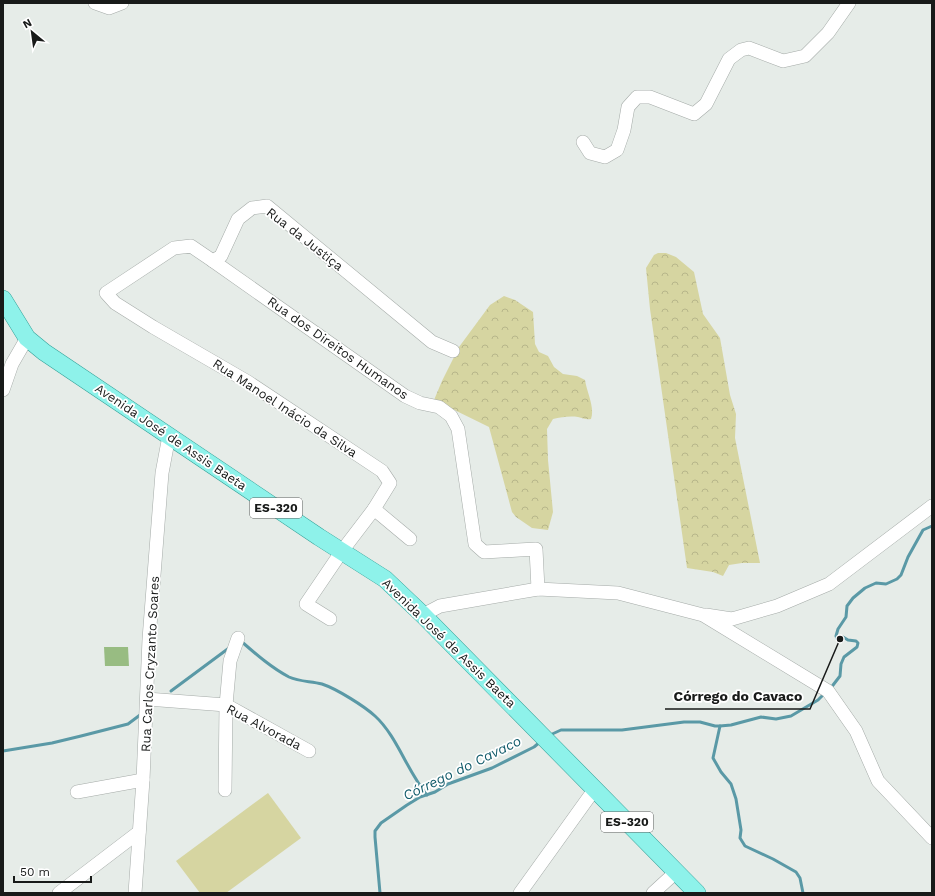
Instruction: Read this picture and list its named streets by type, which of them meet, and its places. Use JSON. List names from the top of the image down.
{
  "streets": {
    "main road": ["Avenida José de Assis Baeta", "ES-320"],
    "street": [
      "Rua da Justiça",
      "Rua dos Direitos Humanos",
      "Rua Manoel Inácio da Silva",
      "Rua Carlos Cryzanto Soares",
      "Rua Alvorada"
    ]
  },
  "crossings": [
    ["Rua da Justiça", "Rua dos Direitos Humanos"],
    ["Rua da Justiça", "Rua Manoel Inácio da Silva"],
    ["Rua dos Direitos Humanos", "Rua Manoel Inácio da Silva"],
    ["Rua Manoel Inácio da Silva", "Avenida José de Assis Baeta"],
    ["Avenida José de Assis Baeta", "Rua Carlos Cryzanto Soares"],
    ["Rua Carlos Cryzanto Soares", "Rua Alvorada"]
  ],
  "water": ["Córrego do Cavaco"],
  "places": ["Córrego do Cavaco"],
  "scale_bar": "50 m",
  "north": "top left"
}
